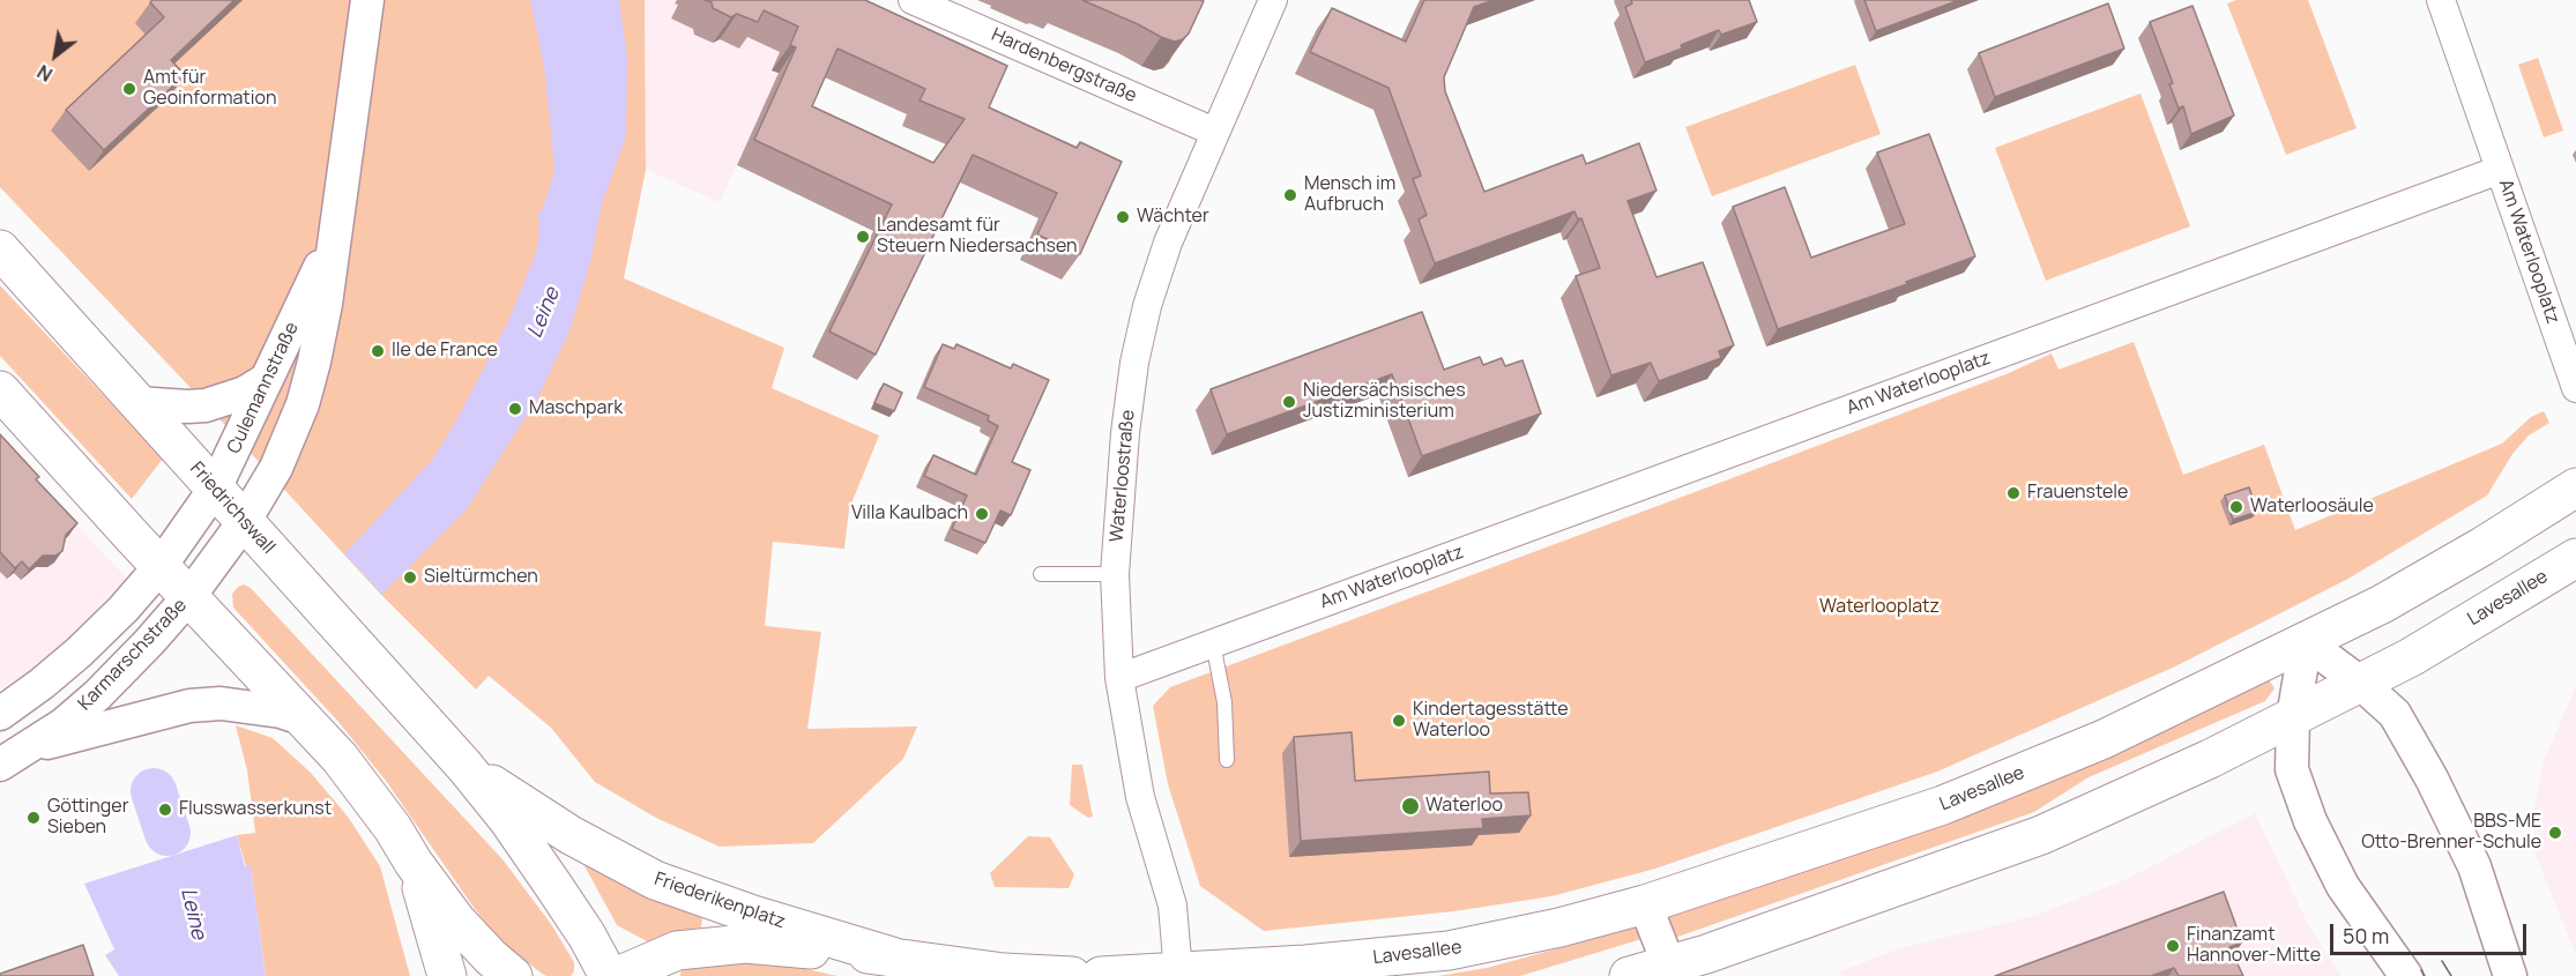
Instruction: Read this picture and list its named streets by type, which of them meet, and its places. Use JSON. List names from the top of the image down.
{
  "streets": {
    "main road": ["Friedrichswall", "Lavesallee", "Friederikenplatz"],
    "street": [
      "Hardenbergstraße",
      "Am Waterlooplatz",
      "Culemannstraße",
      "Waterloostraße",
      "Karmarschstraße"
    ]
  },
  "crossings": [
    ["Hardenbergstraße", "Waterloostraße"],
    ["Am Waterlooplatz", "Waterloostraße"],
    ["Culemannstraße", "Friedrichswall"],
    ["Culemannstraße", "Karmarschstraße"],
    ["Waterloostraße", "Lavesallee"],
    ["Friedrichswall", "Karmarschstraße"],
    ["Friedrichswall", "Friederikenplatz"]
  ],
  "water": ["Leine"],
  "parks": ["Waterlooplatz"],
  "places": [
    "Amt für Geoinformation",
    "Mensch im Aufbruch",
    "Wächter",
    "Landesamt für Steuern Niedersachsen",
    "Ile de France",
    "Niedersächsisches Justizministerium",
    "Maschpark",
    "Frauenstele",
    "Waterloosäule",
    "Villa Kaulbach",
    "Sieltürmchen",
    "Kindertagesstätte Waterloo",
    "Waterloo",
    "Flusswasserkunst",
    "Göttinger Sieben",
    "BBS-ME Otto-Brenner-Schule",
    "Finanzamt Hannover-Mitte"
  ],
  "scale_bar": "50 m",
  "north": "bottom left"
}
